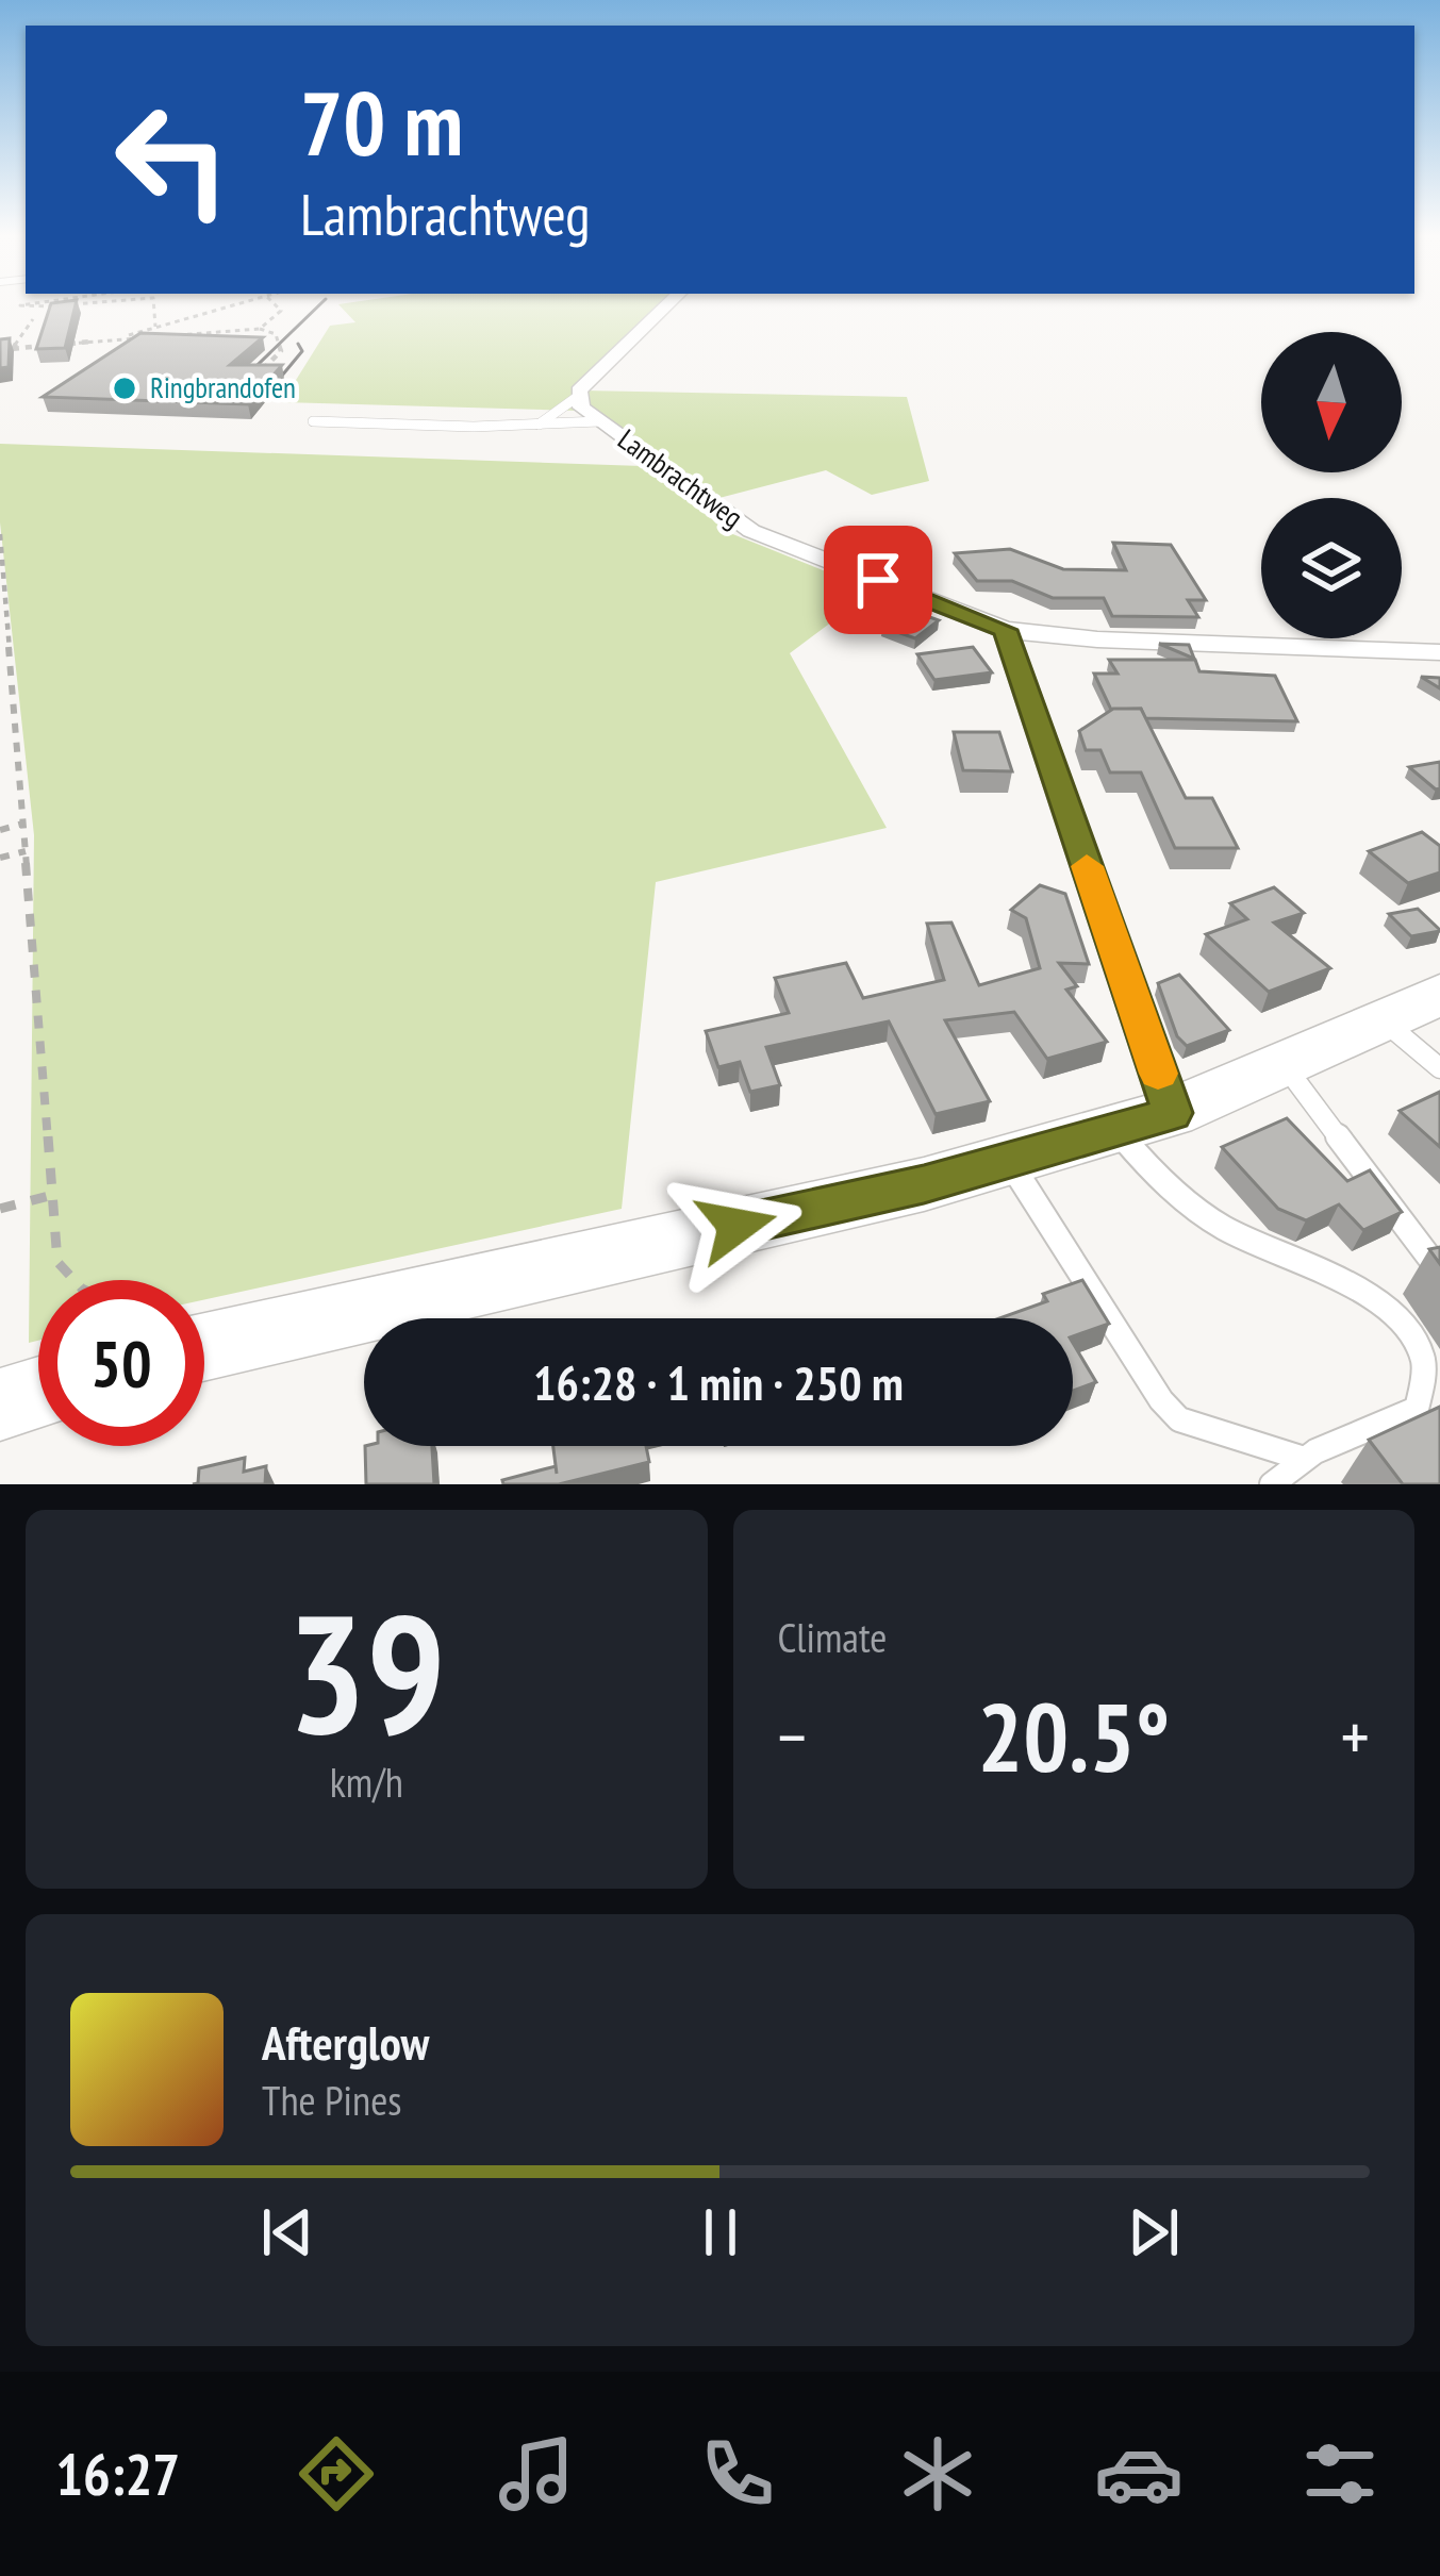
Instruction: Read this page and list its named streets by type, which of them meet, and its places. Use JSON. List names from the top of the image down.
{
  "streets": {
    "street": ["Lambrachtweg"]
  },
  "places": ["Ringbrandofen"],
  "north": "bottom",
  "page": {
    "turn": ["70 m", "Lambrachtweg"],
    "limit": "50",
    "trip": "16:28 · 1 min · 250 m",
    "tile": [
      ["39", "km/h"],
      "Climate"
    ],
    "heat": ["−", "20.5°", "+"],
    "song": ["Afterglow", "The Pines"],
    "tabs": "16:27"
  }
}
